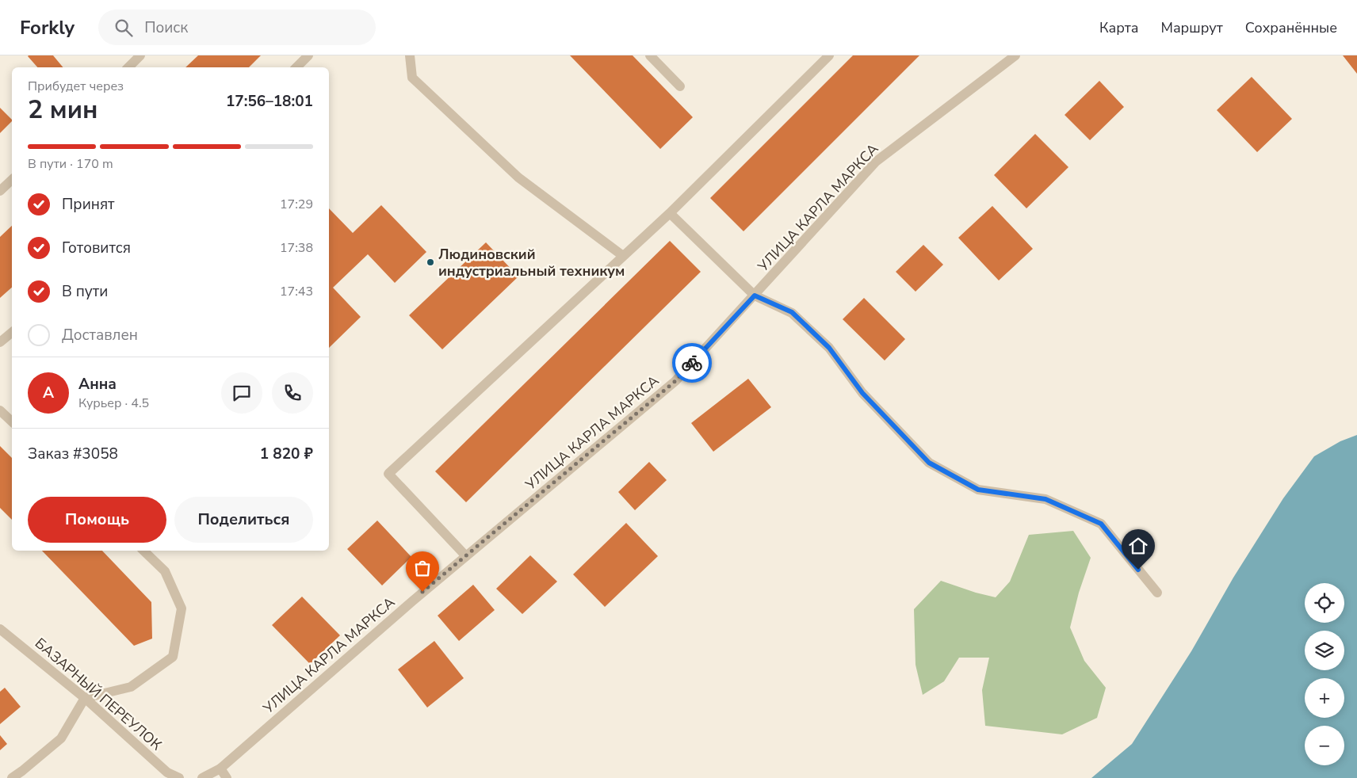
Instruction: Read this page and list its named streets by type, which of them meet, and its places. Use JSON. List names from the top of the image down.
{
  "streets": {
    "street": ["УЛИЦА КАРЛА МАРКСА", "БАЗАРНЫЙ ПЕРЕУЛОК"]
  },
  "places": ["Людиновский индустриальный техникум"],
  "page": {
    "header": "Forkly",
    "search": "Поиск",
    "nav": ["Карта", "Маршрут", "Сохранённые"],
    "heading": ["2 мин", "Прибудет через", "17:56–18:01"],
    "panel": [
      "Анна",
      "Курьер · 4.5",
      "Заказ #3058",
      "1 820 ₽"
    ],
    "bar": "В пути · 170 m",
    "list": [
      ["Принят", "17:29"],
      ["Готовится", "17:38"],
      ["В пути", "17:43"],
      "Доставлен"
    ],
    "round": "А",
    "buttons": ["Помощь", "Поделиться"],
    "map_buttons": ["+", "−"]
  }
}
